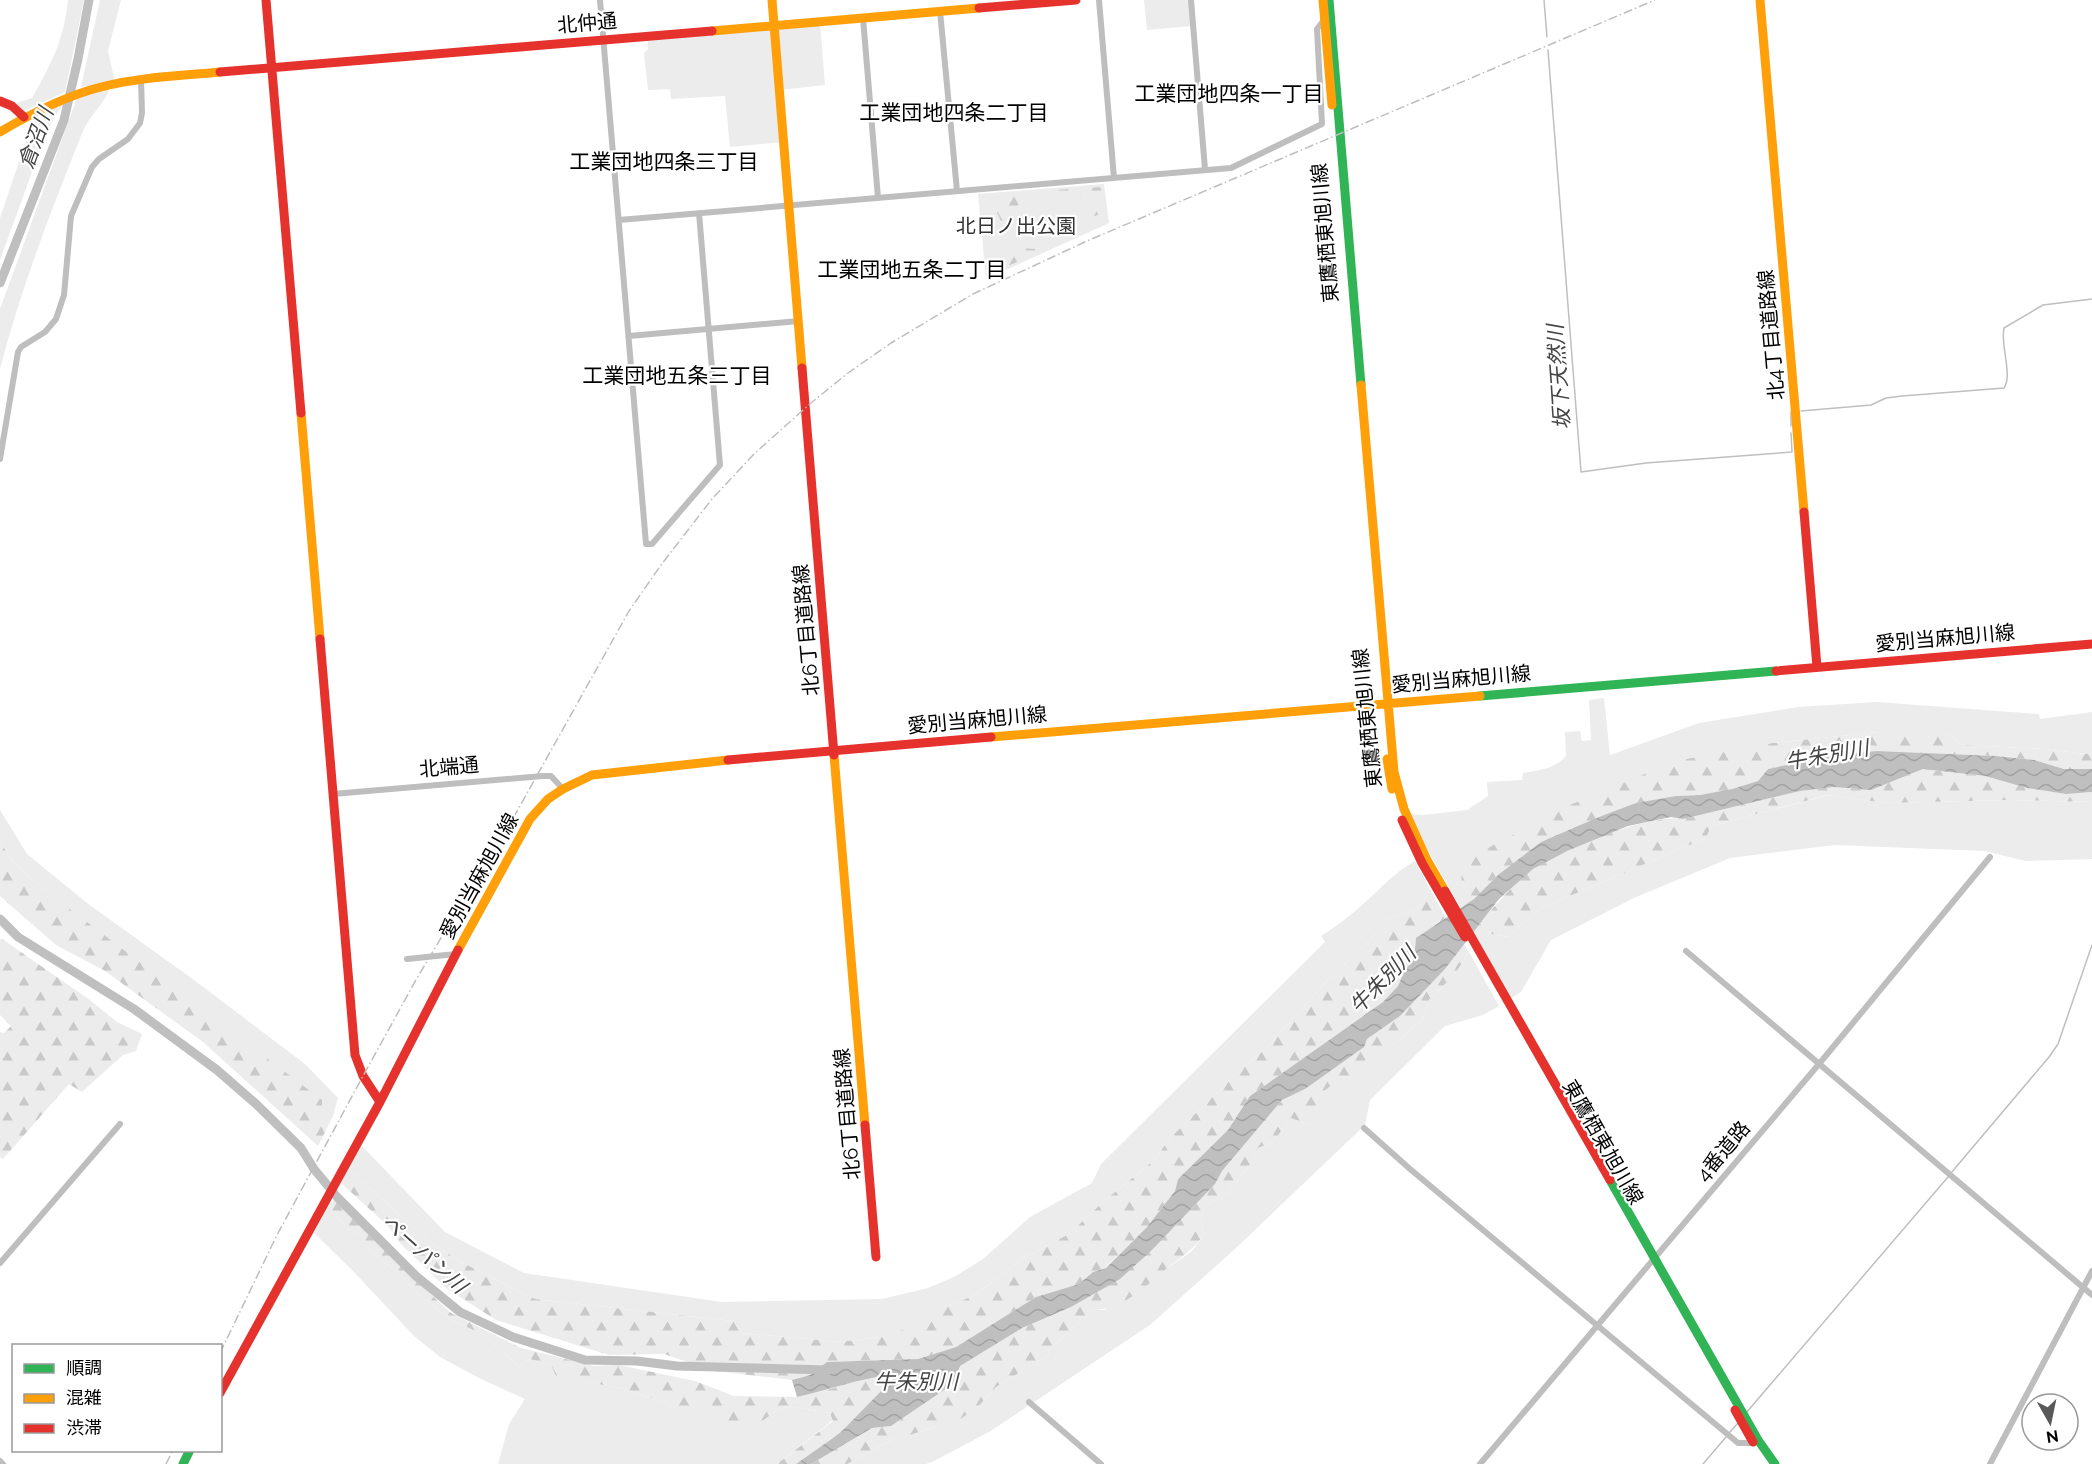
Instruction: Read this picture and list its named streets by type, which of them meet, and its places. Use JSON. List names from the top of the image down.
{
  "streets": {
    "street": [
      "北仲通",
      "東鷹栖東旭川線",
      "北4丁目道路線",
      "北6丁目道路線",
      "愛別当麻旭川線",
      "北端通",
      "4番道路"
    ]
  },
  "crossings": [
    ["北仲通", "北6丁目道路線"],
    ["東鷹栖東旭川線", "愛別当麻旭川線"],
    ["東鷹栖東旭川線", "4番道路"],
    ["北4丁目道路線", "愛別当麻旭川線"],
    ["北6丁目道路線", "愛別当麻旭川線"],
    ["愛別当麻旭川線", "北端通"]
  ],
  "districts": [
    "工業団地四条一丁目",
    "工業団地四条二丁目",
    "工業団地四条三丁目",
    "工業団地五条二丁目",
    "工業団地五条三丁目"
  ],
  "water": [
    "倉沼川",
    "坂下天然川",
    "牛朱別川",
    "ペーパン川"
  ],
  "parks": ["北日ノ出公園"],
  "legend": ["順調", "混雑", "渋滞"],
  "north": "bottom"
}
